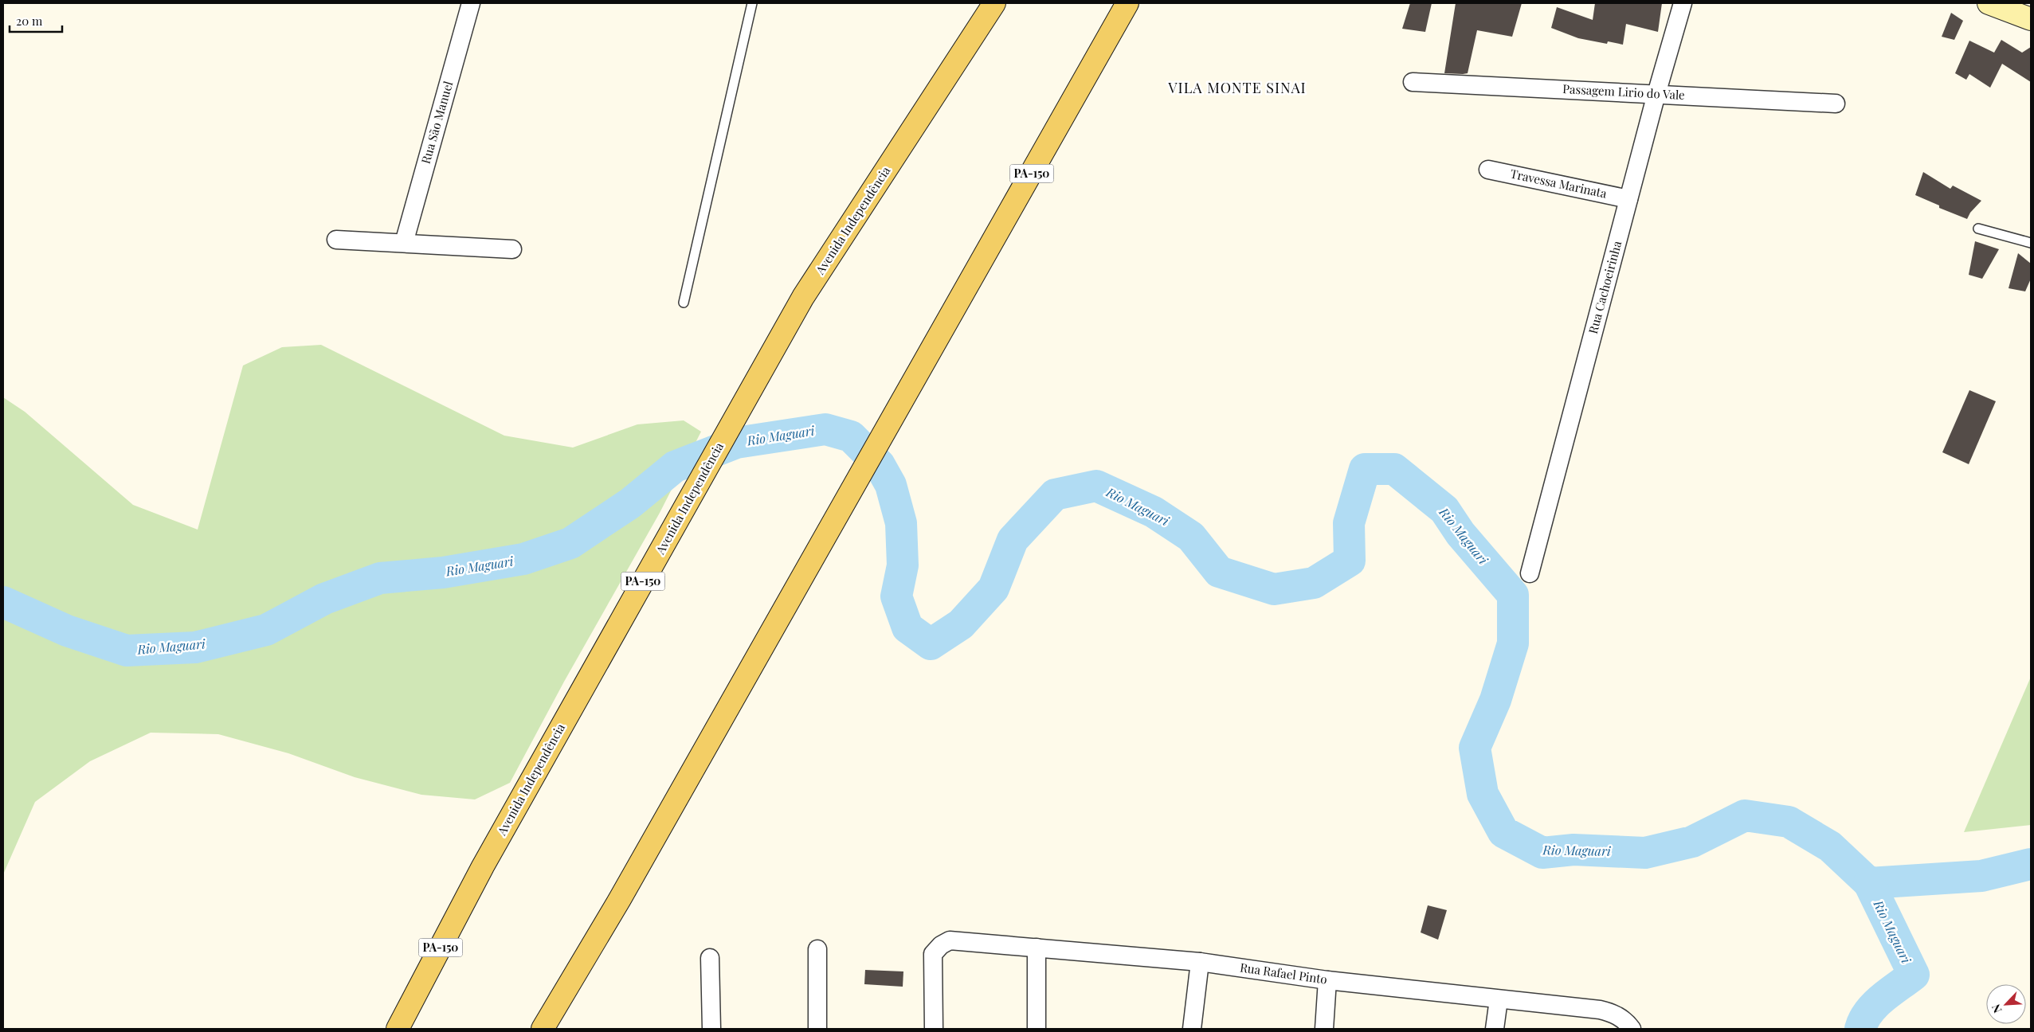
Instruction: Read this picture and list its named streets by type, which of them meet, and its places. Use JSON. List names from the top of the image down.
{
  "streets": {
    "main road": ["PA-150", "Avenida Independência"],
    "street": [
      "Passagem Lirio do Vale",
      "Rua São Manuel",
      "Travessa Marinata",
      "Rua Cachoeirinha",
      "Rua Rafael Pinto"
    ]
  },
  "crossings": [
    ["Passagem Lirio do Vale", "Rua Cachoeirinha"],
    ["Travessa Marinata", "Rua Cachoeirinha"]
  ],
  "districts": ["VILA MONTE SINAI"],
  "water": ["Rio Maguari"],
  "scale_bar": "20 m",
  "north": "bottom left"
}
